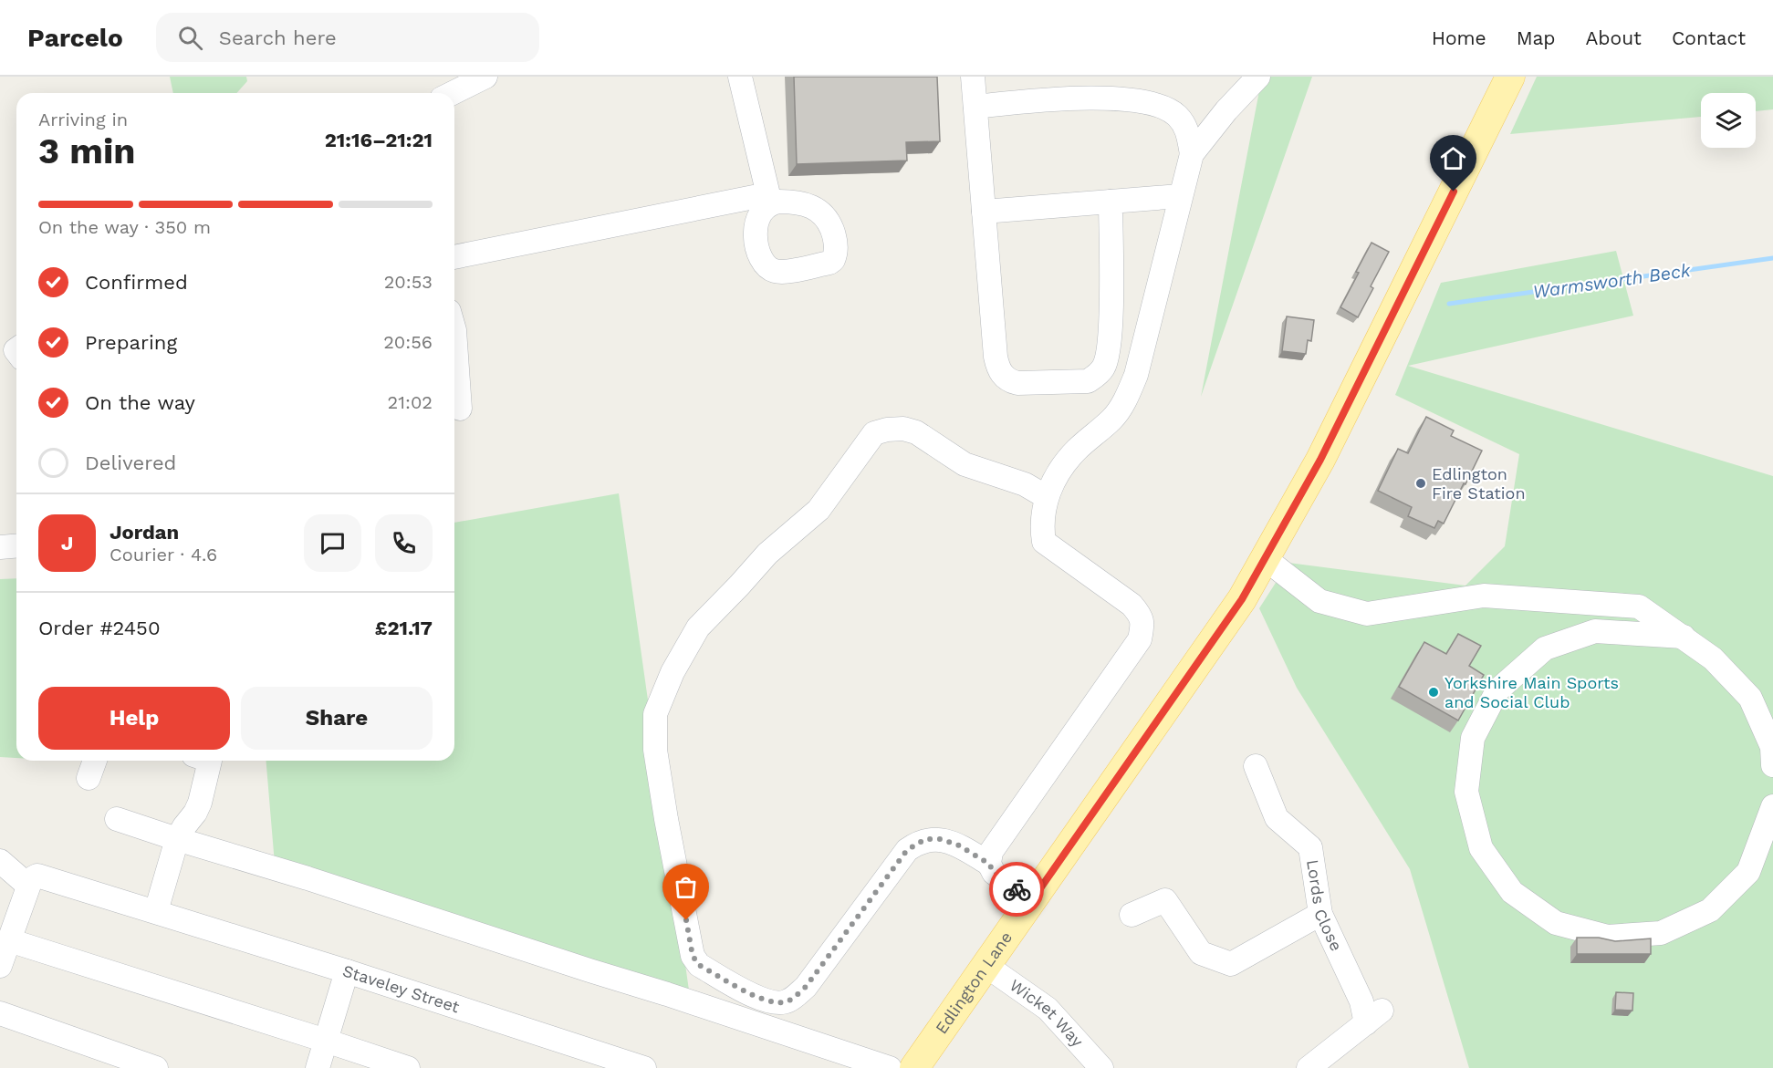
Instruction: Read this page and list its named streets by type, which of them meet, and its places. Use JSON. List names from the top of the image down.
{
  "streets": {
    "main road": ["Edlington Lane"],
    "street": ["Lords Close", "Staveley Street", "Wicket Way"]
  },
  "crossings": [
    ["Edlington Lane", "Wicket Way"]
  ],
  "water": ["Warmsworth Beck"],
  "places": ["Edlington Fire Station", "Yorkshire Main Sports and Social Club"],
  "page": {
    "header": "Parcelo",
    "search": "Search here",
    "nav": [
      "Home",
      "Map",
      "About",
      "Contact"
    ],
    "heading": ["3 min", "Arriving in", "21:16–21:21"],
    "panel": [
      "Jordan",
      "Courier · 4.6",
      "Order #2450",
      "£21.17"
    ],
    "bar": "On the way · 350 m",
    "list": [
      ["Confirmed", "20:53"],
      ["Preparing", "20:56"],
      ["On the way", "21:02"],
      "Delivered"
    ],
    "round": "J",
    "buttons": ["Help", "Share"]
  }
}
